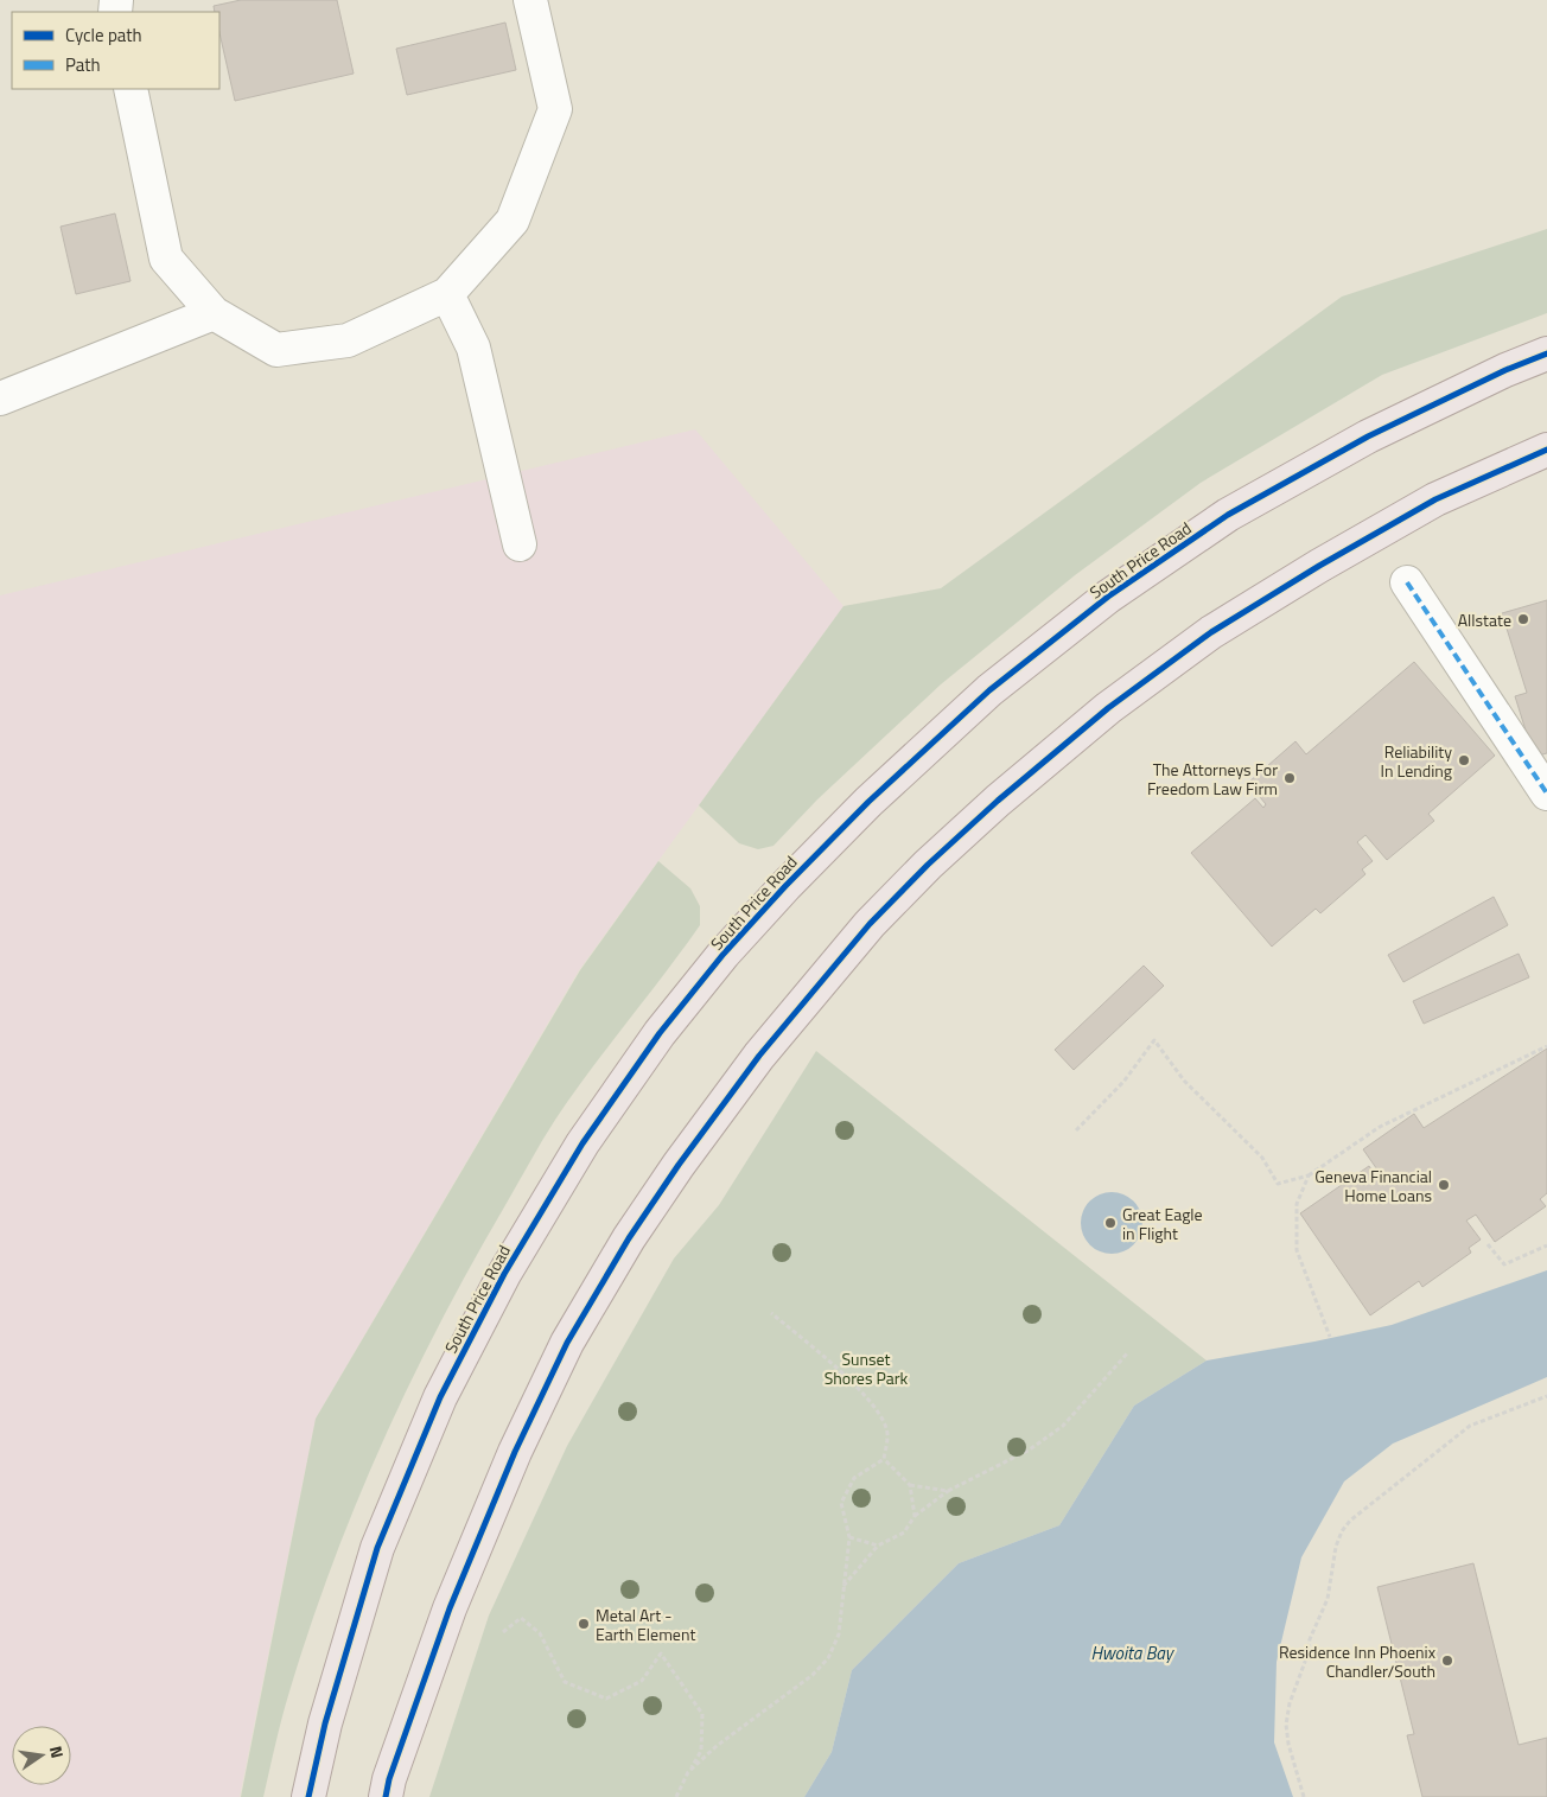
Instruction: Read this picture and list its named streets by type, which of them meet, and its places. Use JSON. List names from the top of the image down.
{
  "streets": {
    "main road": ["South Price Road"]
  },
  "water": ["Hwoita Bay"],
  "parks": ["Sunset Shores Park"],
  "places": [
    "Allstate",
    "Reliability In Lending",
    "The Attorneys For Freedom Law Firm",
    "Geneva Financial Home Loans",
    "Great Eagle in Flight",
    "Metal Art - Earth Element",
    "Residence Inn Phoenix Chandler/South"
  ],
  "legend": ["Cycle path", "Path"],
  "north": "right"
}
